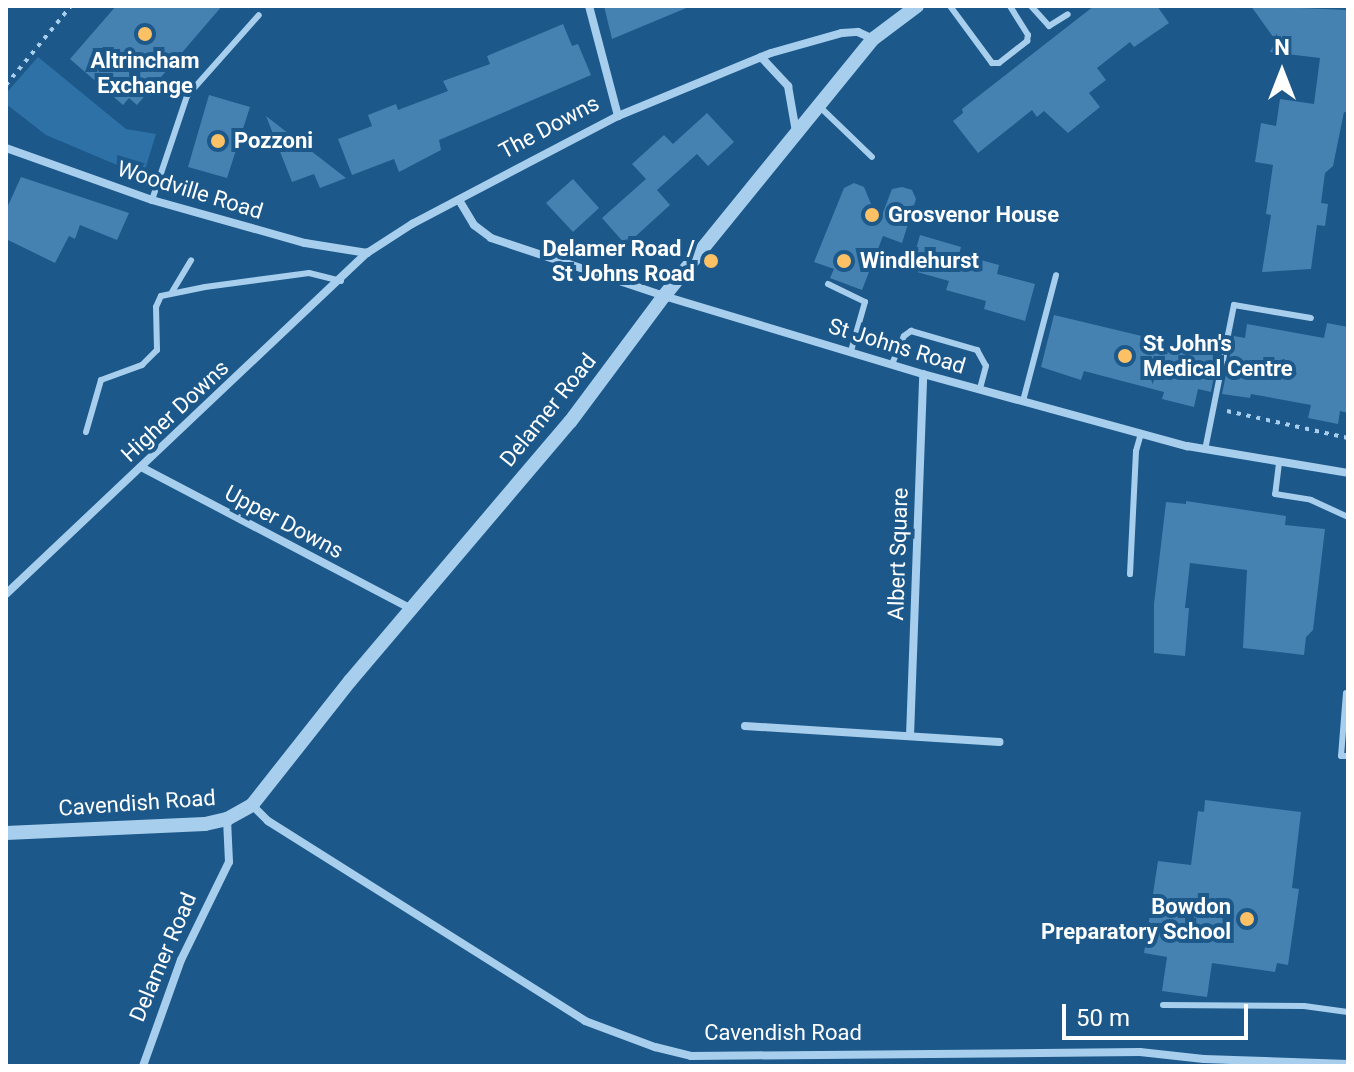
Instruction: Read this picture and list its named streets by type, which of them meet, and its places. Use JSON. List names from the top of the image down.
{
  "streets": {
    "street": [
      "The Downs",
      "Woodville Road",
      "St Johns Road",
      "Delamer Road",
      "Higher Downs",
      "Upper Downs",
      "Albert Square",
      "Cavendish Road"
    ]
  },
  "crossings": [
    ["The Downs", "Woodville Road"],
    ["The Downs", "St Johns Road"],
    ["The Downs", "Delamer Road"],
    ["The Downs", "Higher Downs"],
    ["Woodville Road", "Higher Downs"],
    ["St Johns Road", "Delamer Road"],
    ["St Johns Road", "Albert Square"],
    ["Delamer Road", "Upper Downs"],
    ["Delamer Road", "Cavendish Road"],
    ["Higher Downs", "Upper Downs"]
  ],
  "places": [
    "Altrincham Exchange",
    "Pozzoni",
    "Grosvenor House",
    "Delamer Road / St Johns Road",
    "Windlehurst",
    "St John's Medical Centre",
    "Bowdon Preparatory School"
  ],
  "scale_bar": "50 m",
  "north": "top"
}
